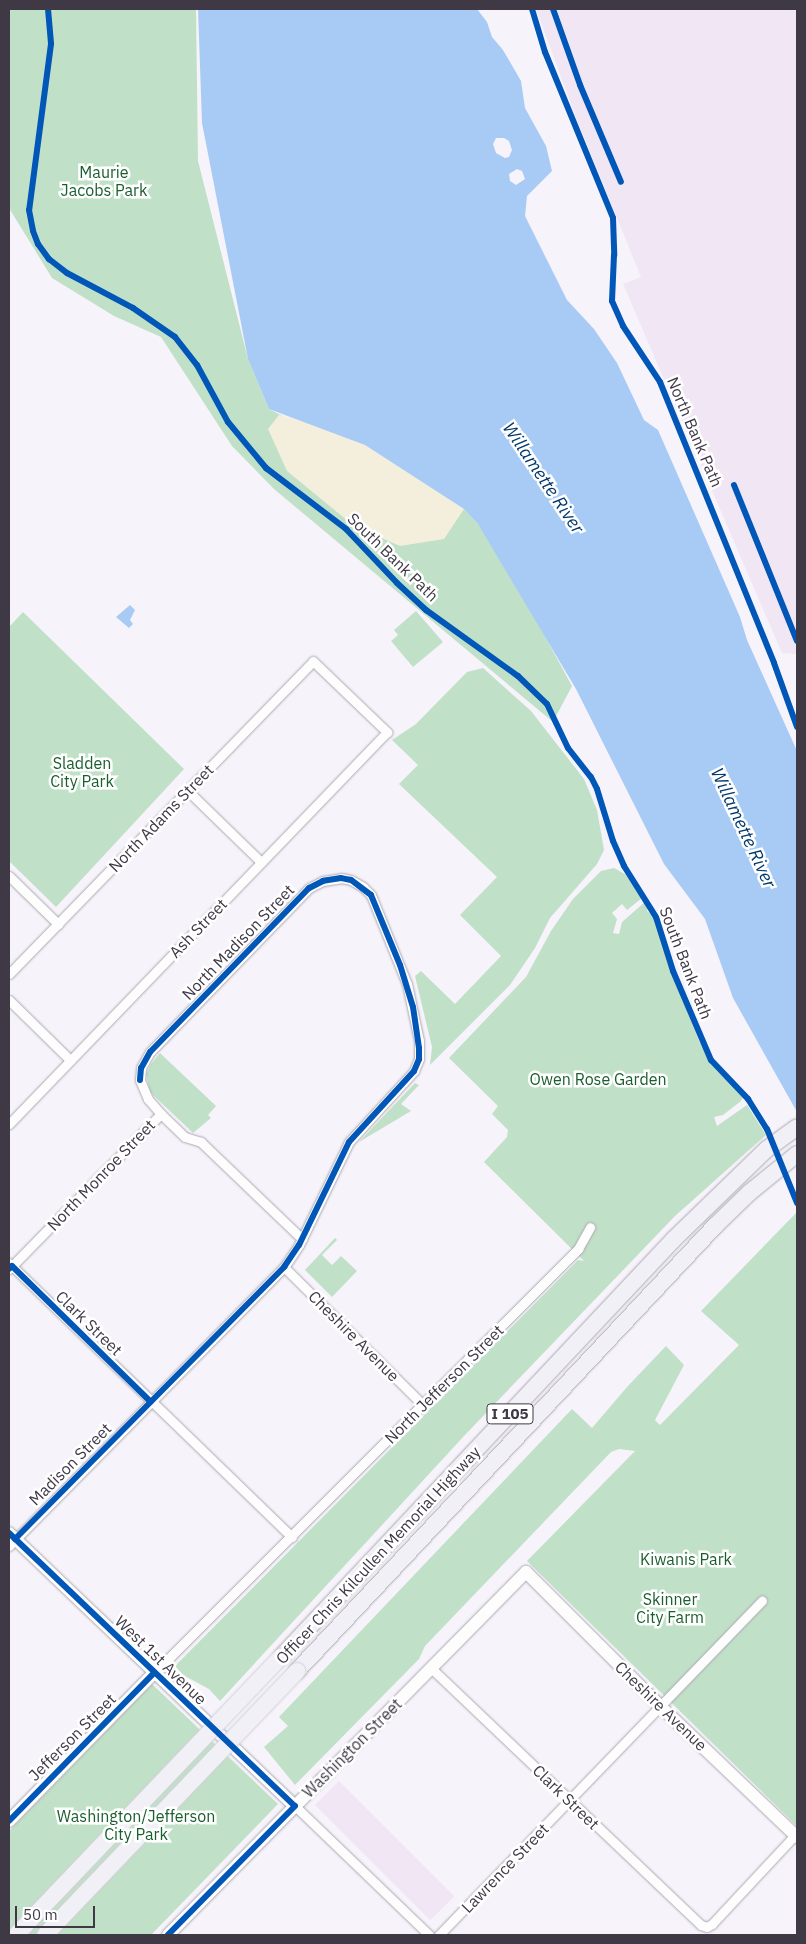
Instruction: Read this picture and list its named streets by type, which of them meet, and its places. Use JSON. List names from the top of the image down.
{
  "streets": {
    "highway": ["I 105", "Officer Chris Kilcullen Memorial Highway"],
    "street": [
      "North Adams Street",
      "Ash Street",
      "North Madison Street",
      "North Monroe Street",
      "Clark Street",
      "Cheshire Avenue",
      "North Jefferson Street",
      "Madison Street",
      "West 1st Avenue",
      "Jefferson Street",
      "Washington Street",
      "Lawrence Street"
    ],
    "cycle path": ["North Bank Path", "South Bank Path"]
  },
  "crossings": [
    ["North Adams Street", "Ash Street"],
    ["North Madison Street", "North Monroe Street"],
    ["North Madison Street", "Clark Street"],
    ["North Madison Street", "Cheshire Avenue"],
    ["North Madison Street", "Madison Street"],
    ["North Monroe Street", "Clark Street"],
    ["Clark Street", "Cheshire Avenue"],
    ["Clark Street", "North Jefferson Street"],
    ["Clark Street", "Madison Street"],
    ["Clark Street", "Jefferson Street"],
    ["Clark Street", "Washington Street"],
    ["Clark Street", "Lawrence Street"],
    ["Cheshire Avenue", "North Jefferson Street"],
    ["Cheshire Avenue", "Washington Street"],
    ["Cheshire Avenue", "Lawrence Street"],
    ["North Jefferson Street", "Jefferson Street"],
    ["I 105", "Officer Chris Kilcullen Memorial Highway"],
    ["Madison Street", "West 1st Avenue"],
    ["West 1st Avenue", "Jefferson Street"],
    ["West 1st Avenue", "Washington Street"]
  ],
  "water": ["Willamette River"],
  "parks": [
    "Maurie Jacobs Park",
    "Sladden City Park",
    "Owen Rose Garden",
    "Kiwanis Park",
    "Skinner City Farm",
    "Washington/Jefferson City Park"
  ],
  "scale_bar": "50 m"
}
